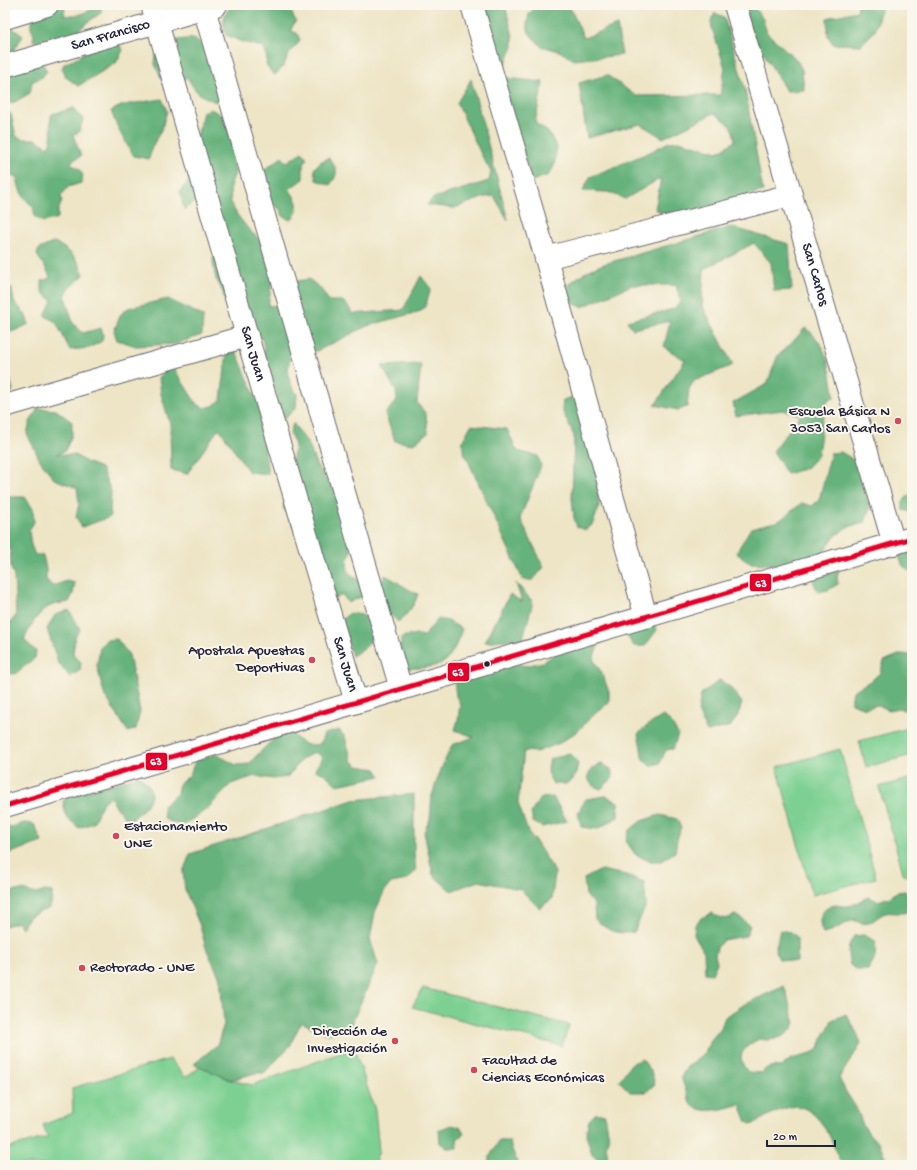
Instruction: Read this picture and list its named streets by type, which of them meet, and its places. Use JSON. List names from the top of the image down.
{
  "streets": {
    "street": ["San Francisco", "San Carlos", "San Juan"]
  },
  "crossings": [
    ["San Francisco", "San Juan"]
  ],
  "places": [
    "Escuela Básica N 3053 San Carlos",
    "Apostala Apuestas Deportivas",
    "Estacionamiento UNE",
    "Rectorado - UNE",
    "Dirección de Investigación",
    "Facultad de Ciencias Económicas"
  ],
  "lines": ["transit line 63"],
  "scale_bar": "20 m"
}
